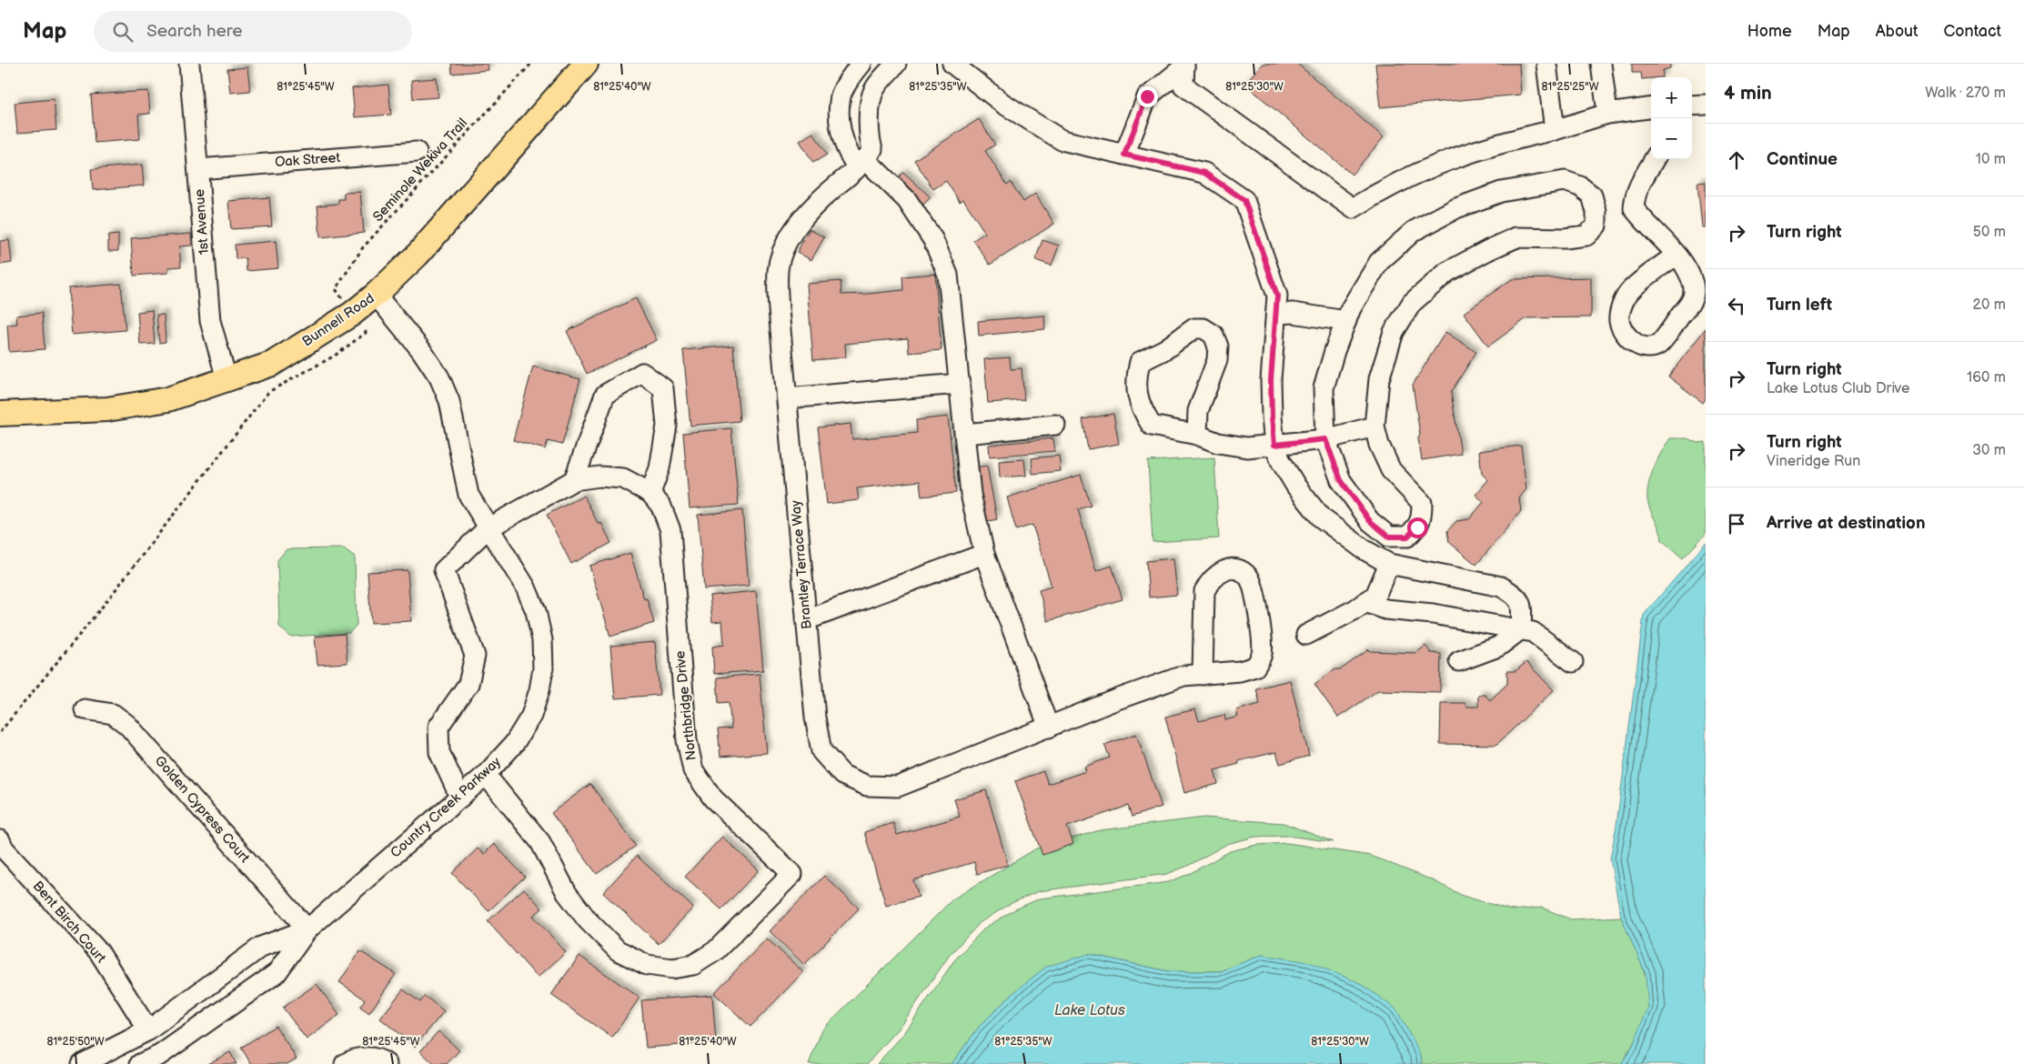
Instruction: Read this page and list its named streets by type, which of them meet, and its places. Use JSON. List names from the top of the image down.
{
  "streets": {
    "main road": ["Bunnell Road"],
    "street": [
      "Oak Street",
      "1st Avenue",
      "Brantley Terrace Way",
      "Northbridge Drive",
      "Country Creek Parkway",
      "Golden Cypress Court",
      "Bent Birch Court"
    ],
    "path": ["Seminole Wekiva Trail"]
  },
  "crossings": [
    ["Oak Street", "1st Avenue"],
    ["1st Avenue", "Bunnell Road"],
    ["Bunnell Road", "Country Creek Parkway"],
    ["Northbridge Drive", "Country Creek Parkway"],
    ["Country Creek Parkway", "Golden Cypress Court"],
    ["Country Creek Parkway", "Bent Birch Court"]
  ],
  "water": ["Lake Lotus"],
  "page": {
    "header": "Map",
    "search": "Search here",
    "nav": [
      "Home",
      "Map",
      "About",
      "Contact"
    ],
    "heading": ["4 min", "Walk · 270 m"],
    "map_buttons": ["+", "−"],
    "list": [
      ["Continue", "10 m"],
      ["Turn right", "50 m"],
      ["Turn left", "20 m"],
      ["Turn right", "Lake Lotus Club Drive", "160 m"],
      ["Turn right", "Vineridge Run", "30 m"],
      "Arrive at destination"
    ]
  },
  "coordinates": [
    "81°25'45\"W",
    "81°25'40\"W",
    "81°25'35\"W",
    "81°25'30\"W",
    "81°25'25\"W",
    "81°25'50\"W"
  ]
}
